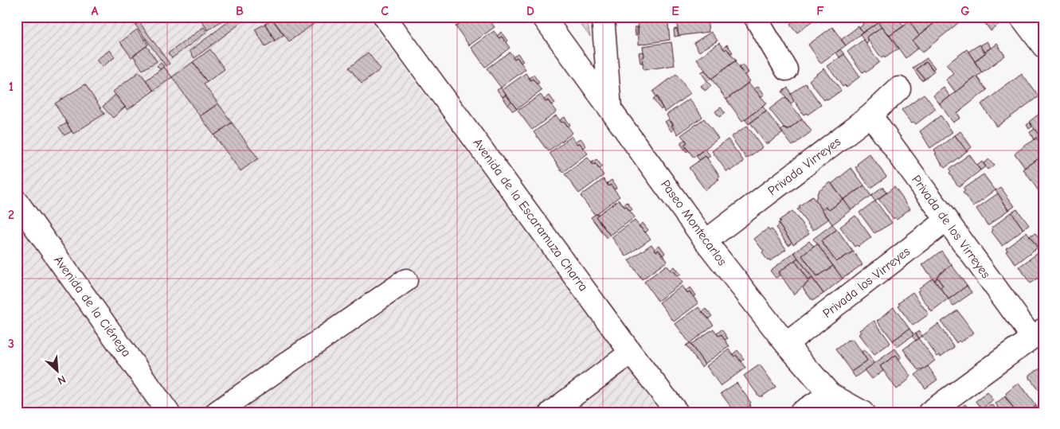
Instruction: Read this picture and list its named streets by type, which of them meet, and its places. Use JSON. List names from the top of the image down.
{
  "streets": {
    "street": [
      "Privada Virreyes",
      "Avenida de la Escaramuza Charra",
      "Paseo Montecarlos",
      "Privada de los Virreyes",
      "Privada los Virreyes",
      "Avenida de la Ciénega"
    ]
  },
  "crossings": [
    ["Privada Virreyes", "Paseo Montecarlos"],
    ["Privada Virreyes", "Privada de los Virreyes"],
    ["Paseo Montecarlos", "Privada los Virreyes"],
    ["Privada de los Virreyes", "Privada los Virreyes"]
  ],
  "north": "bottom right",
  "grid": {
    "columns": [
      "A",
      "B",
      "C",
      "D",
      "E",
      "F",
      "G"
    ],
    "rows": ["1", "2", "3"]
  }
}
